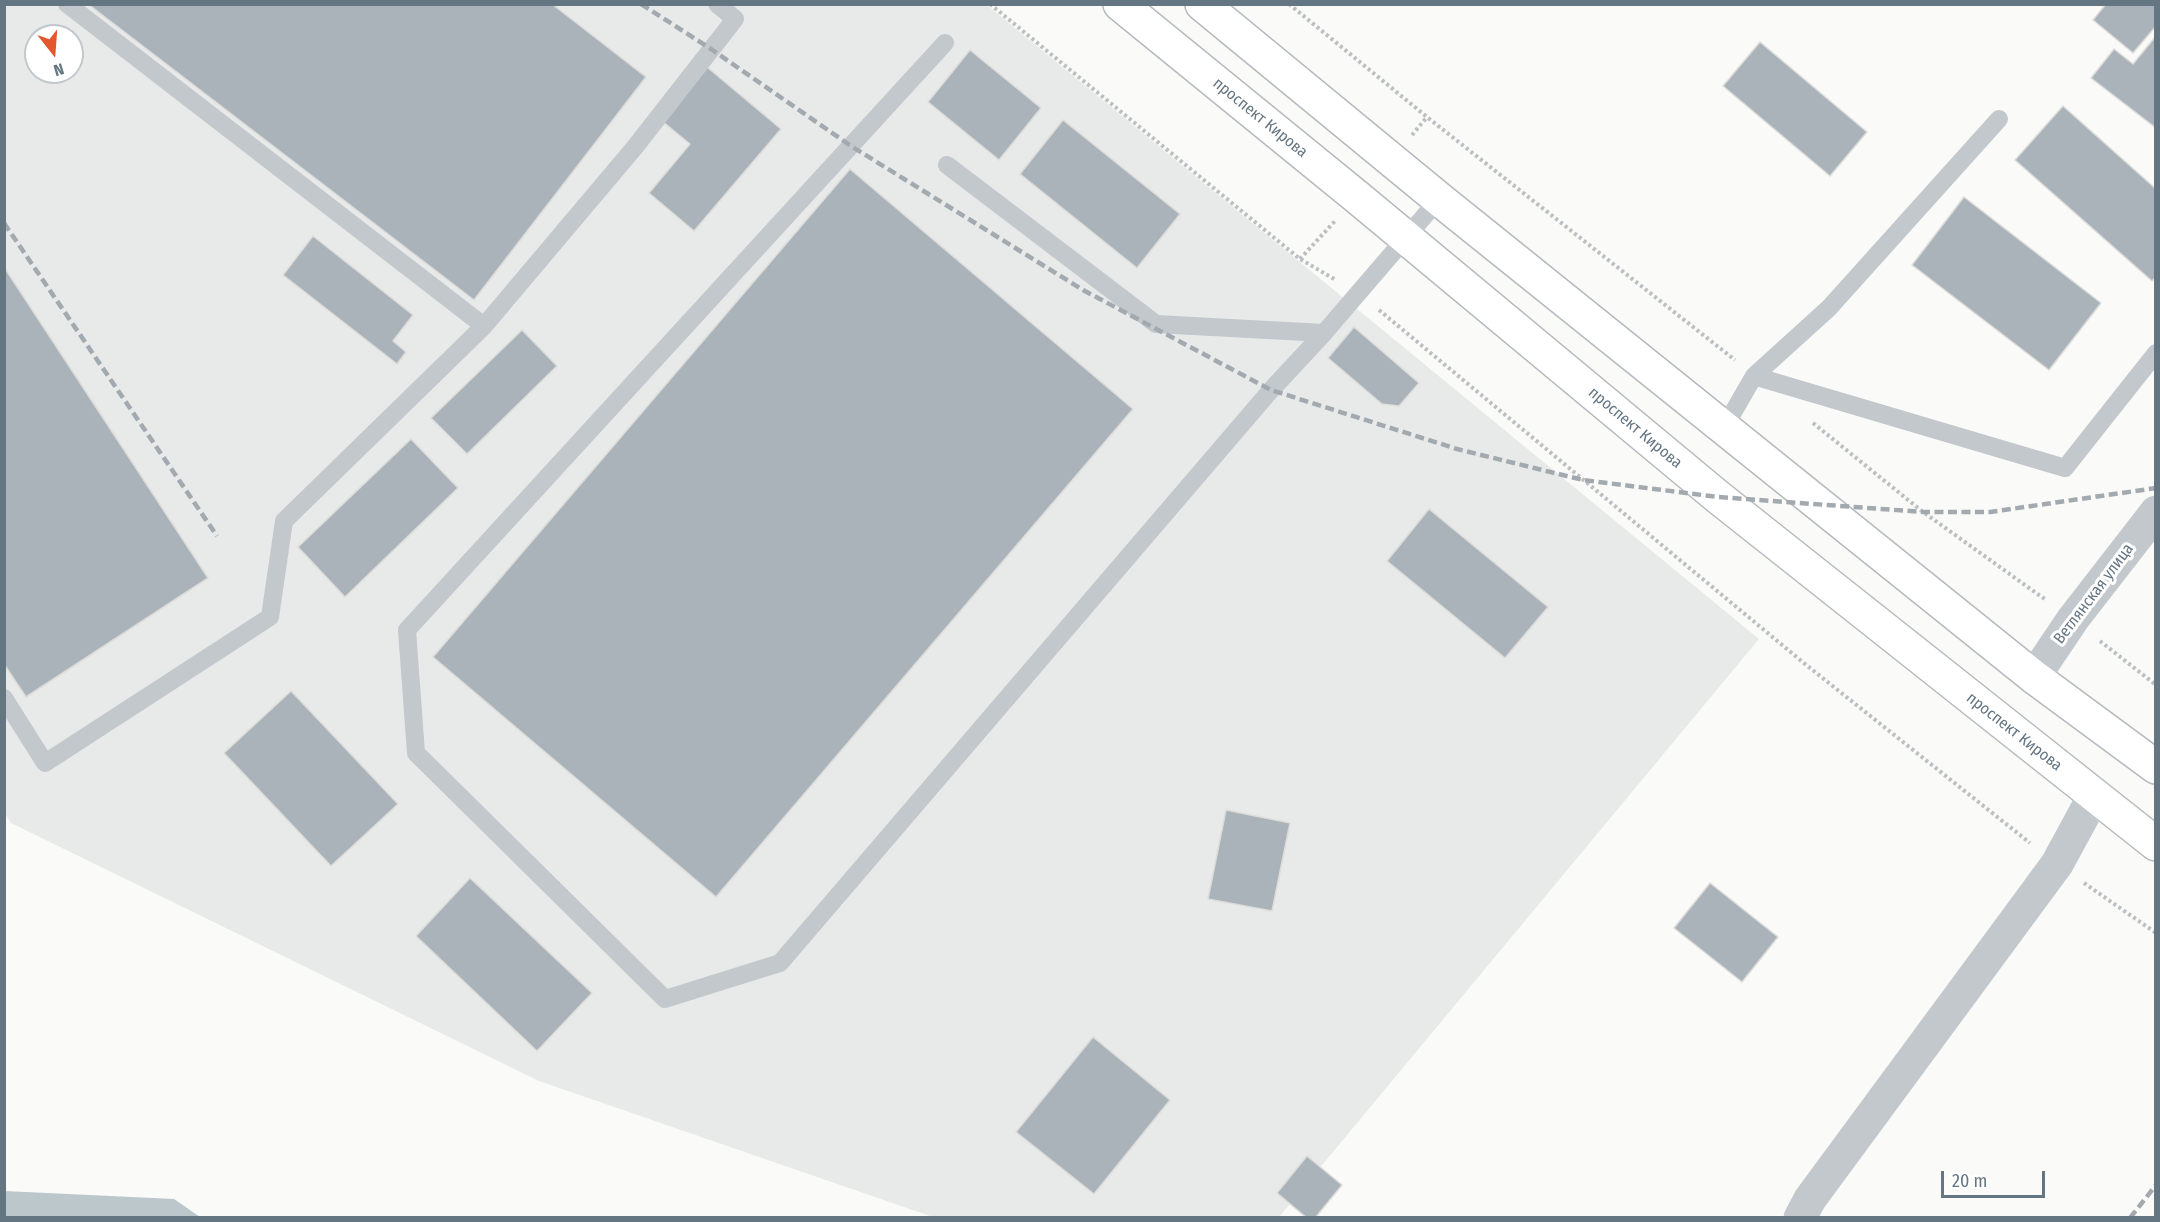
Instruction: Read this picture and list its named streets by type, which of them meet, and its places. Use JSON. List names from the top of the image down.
{
  "streets": {
    "main road": ["проспект Кирова"],
    "street": ["Ветлянская улица"]
  },
  "scale_bar": "20 m",
  "north": "bottom"
}
